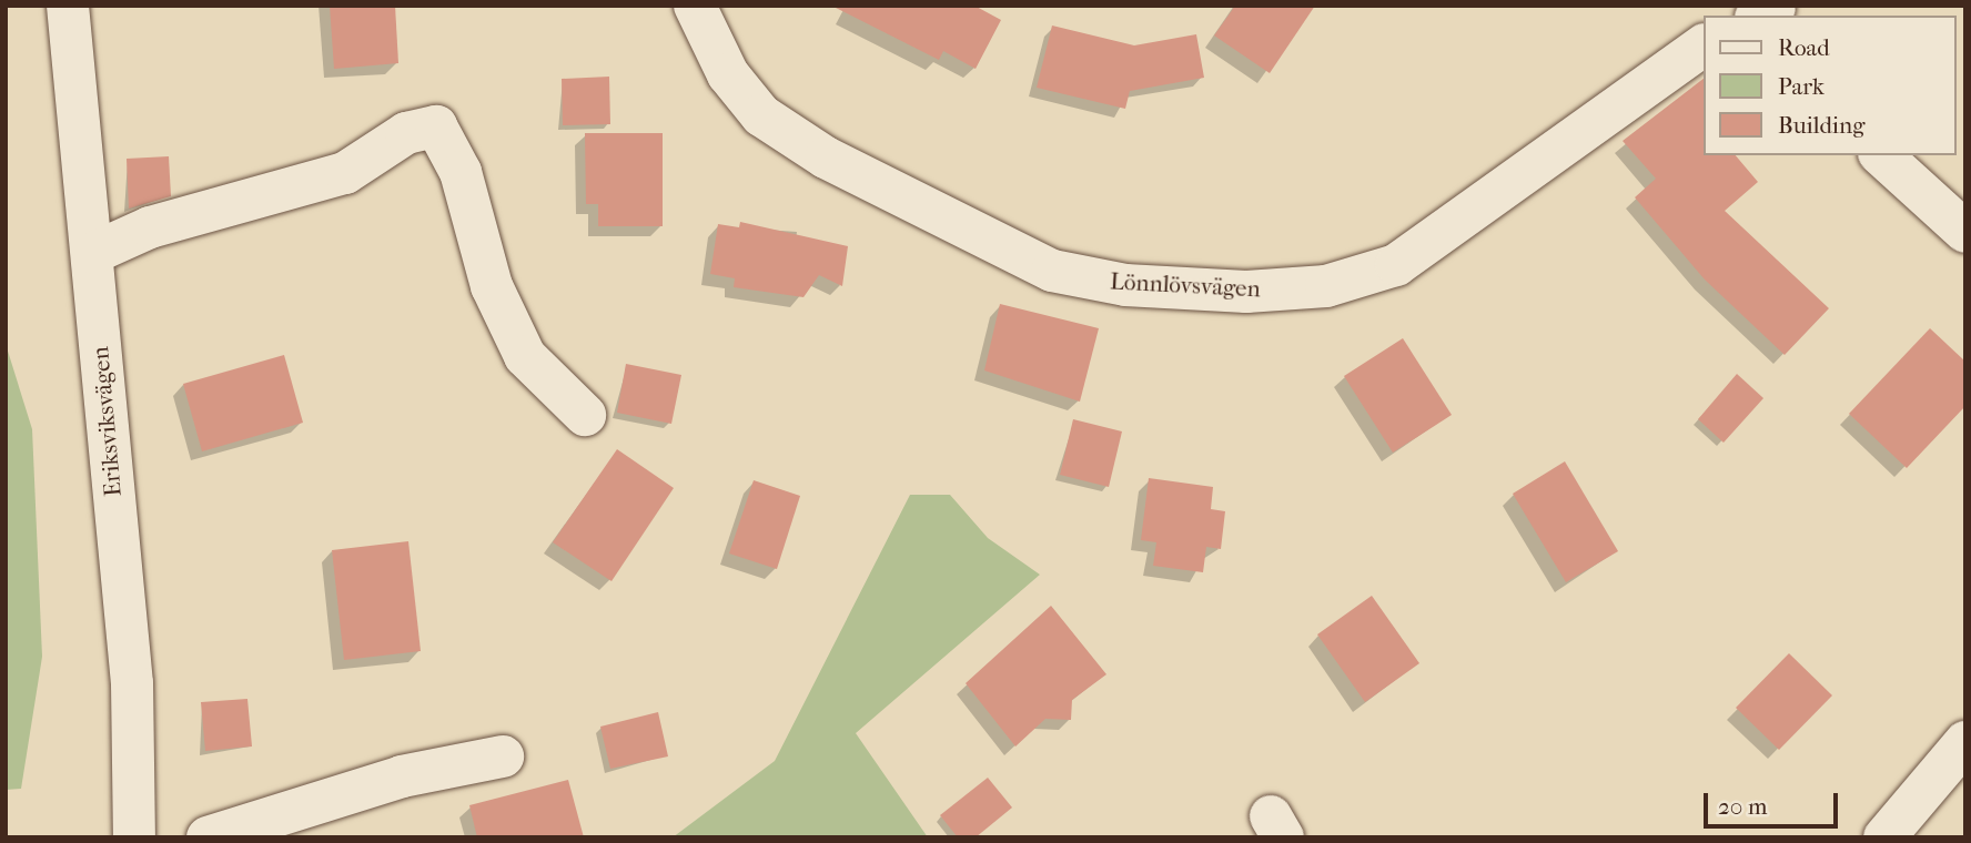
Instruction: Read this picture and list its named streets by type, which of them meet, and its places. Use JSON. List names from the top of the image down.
{
  "streets": {
    "street": ["Lönnlövsvägen", "Eriksviksvägen"]
  },
  "legend": ["Road", "Park", "Building"],
  "scale_bar": "20 m"
}
